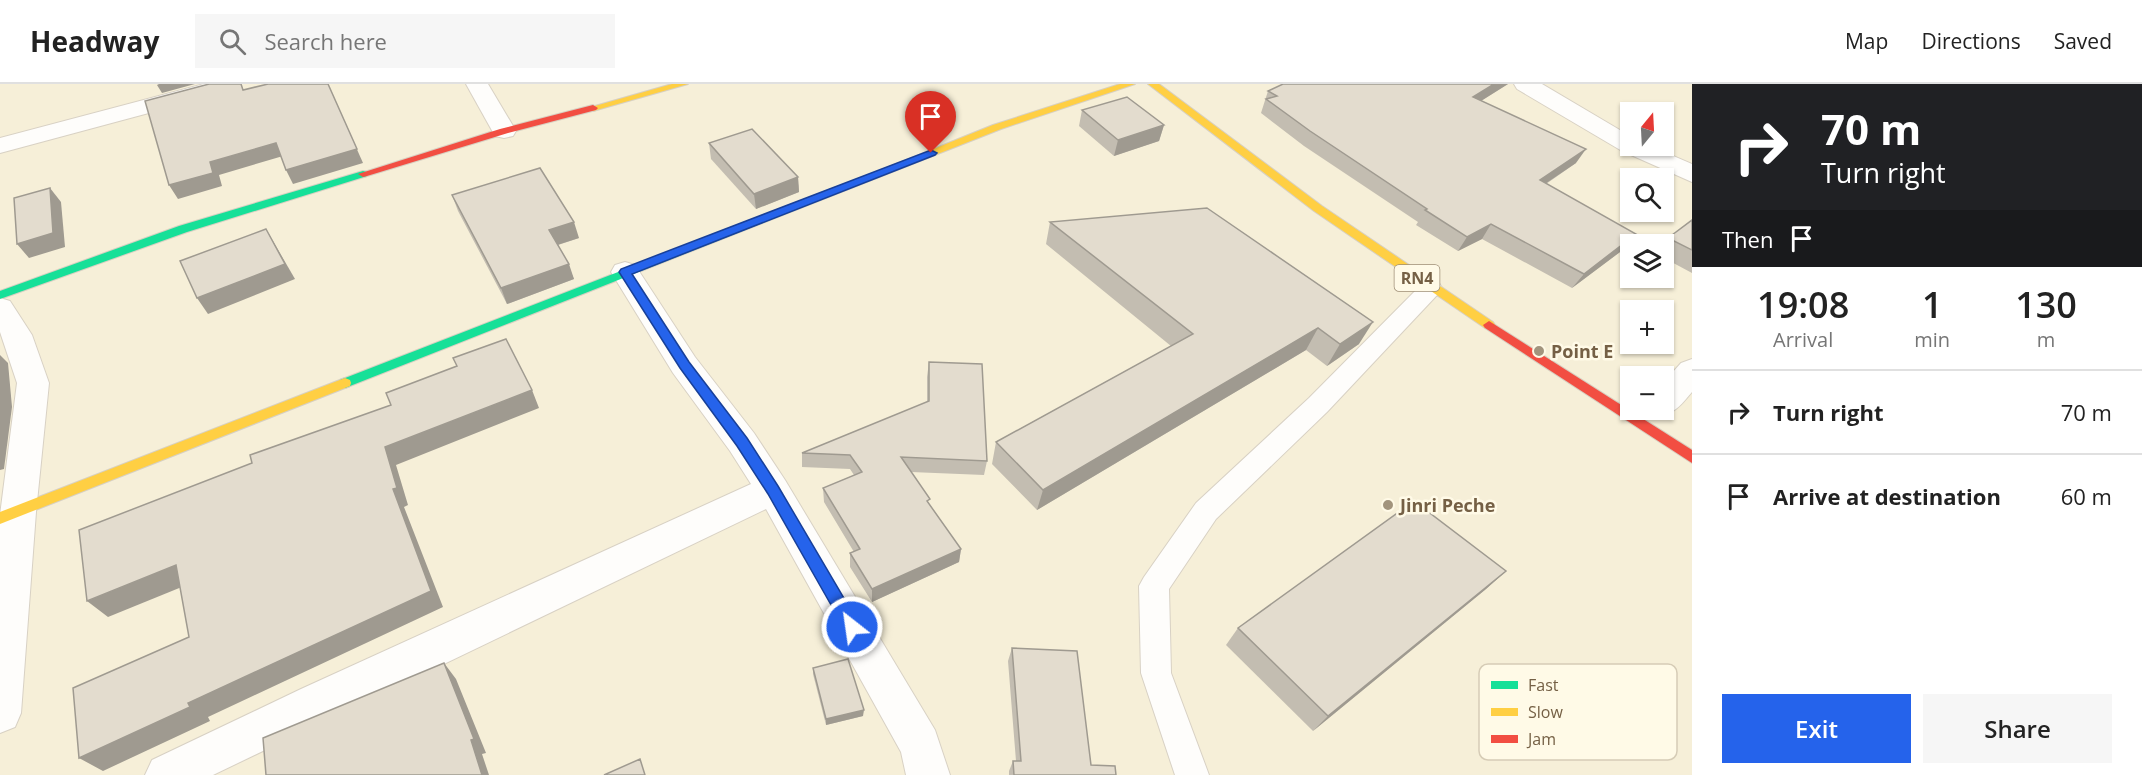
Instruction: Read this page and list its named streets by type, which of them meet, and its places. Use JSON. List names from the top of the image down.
{
  "streets": {
    "main road": ["RN4"]
  },
  "places": ["Point E", "Jinri Peche"],
  "legend": ["Fast", "Slow", "Jam"],
  "north": "top",
  "page": {
    "header": "Headway",
    "search": "Search here",
    "nav": ["Map", "Directions", "Saved"],
    "turn": ["70 m", "Turn right"],
    "map_buttons": ["+", "−"],
    "then": "Then",
    "eta": [
      "19:08",
      "Arrival",
      "1",
      "min",
      "130",
      "m"
    ],
    "list": [
      {
        "name": "Turn right",
        "value": "70 m"
      },
      {
        "name": "Arrive at destination",
        "value": "60 m"
      }
    ],
    "buttons": ["Exit", "Share"]
  }
}
